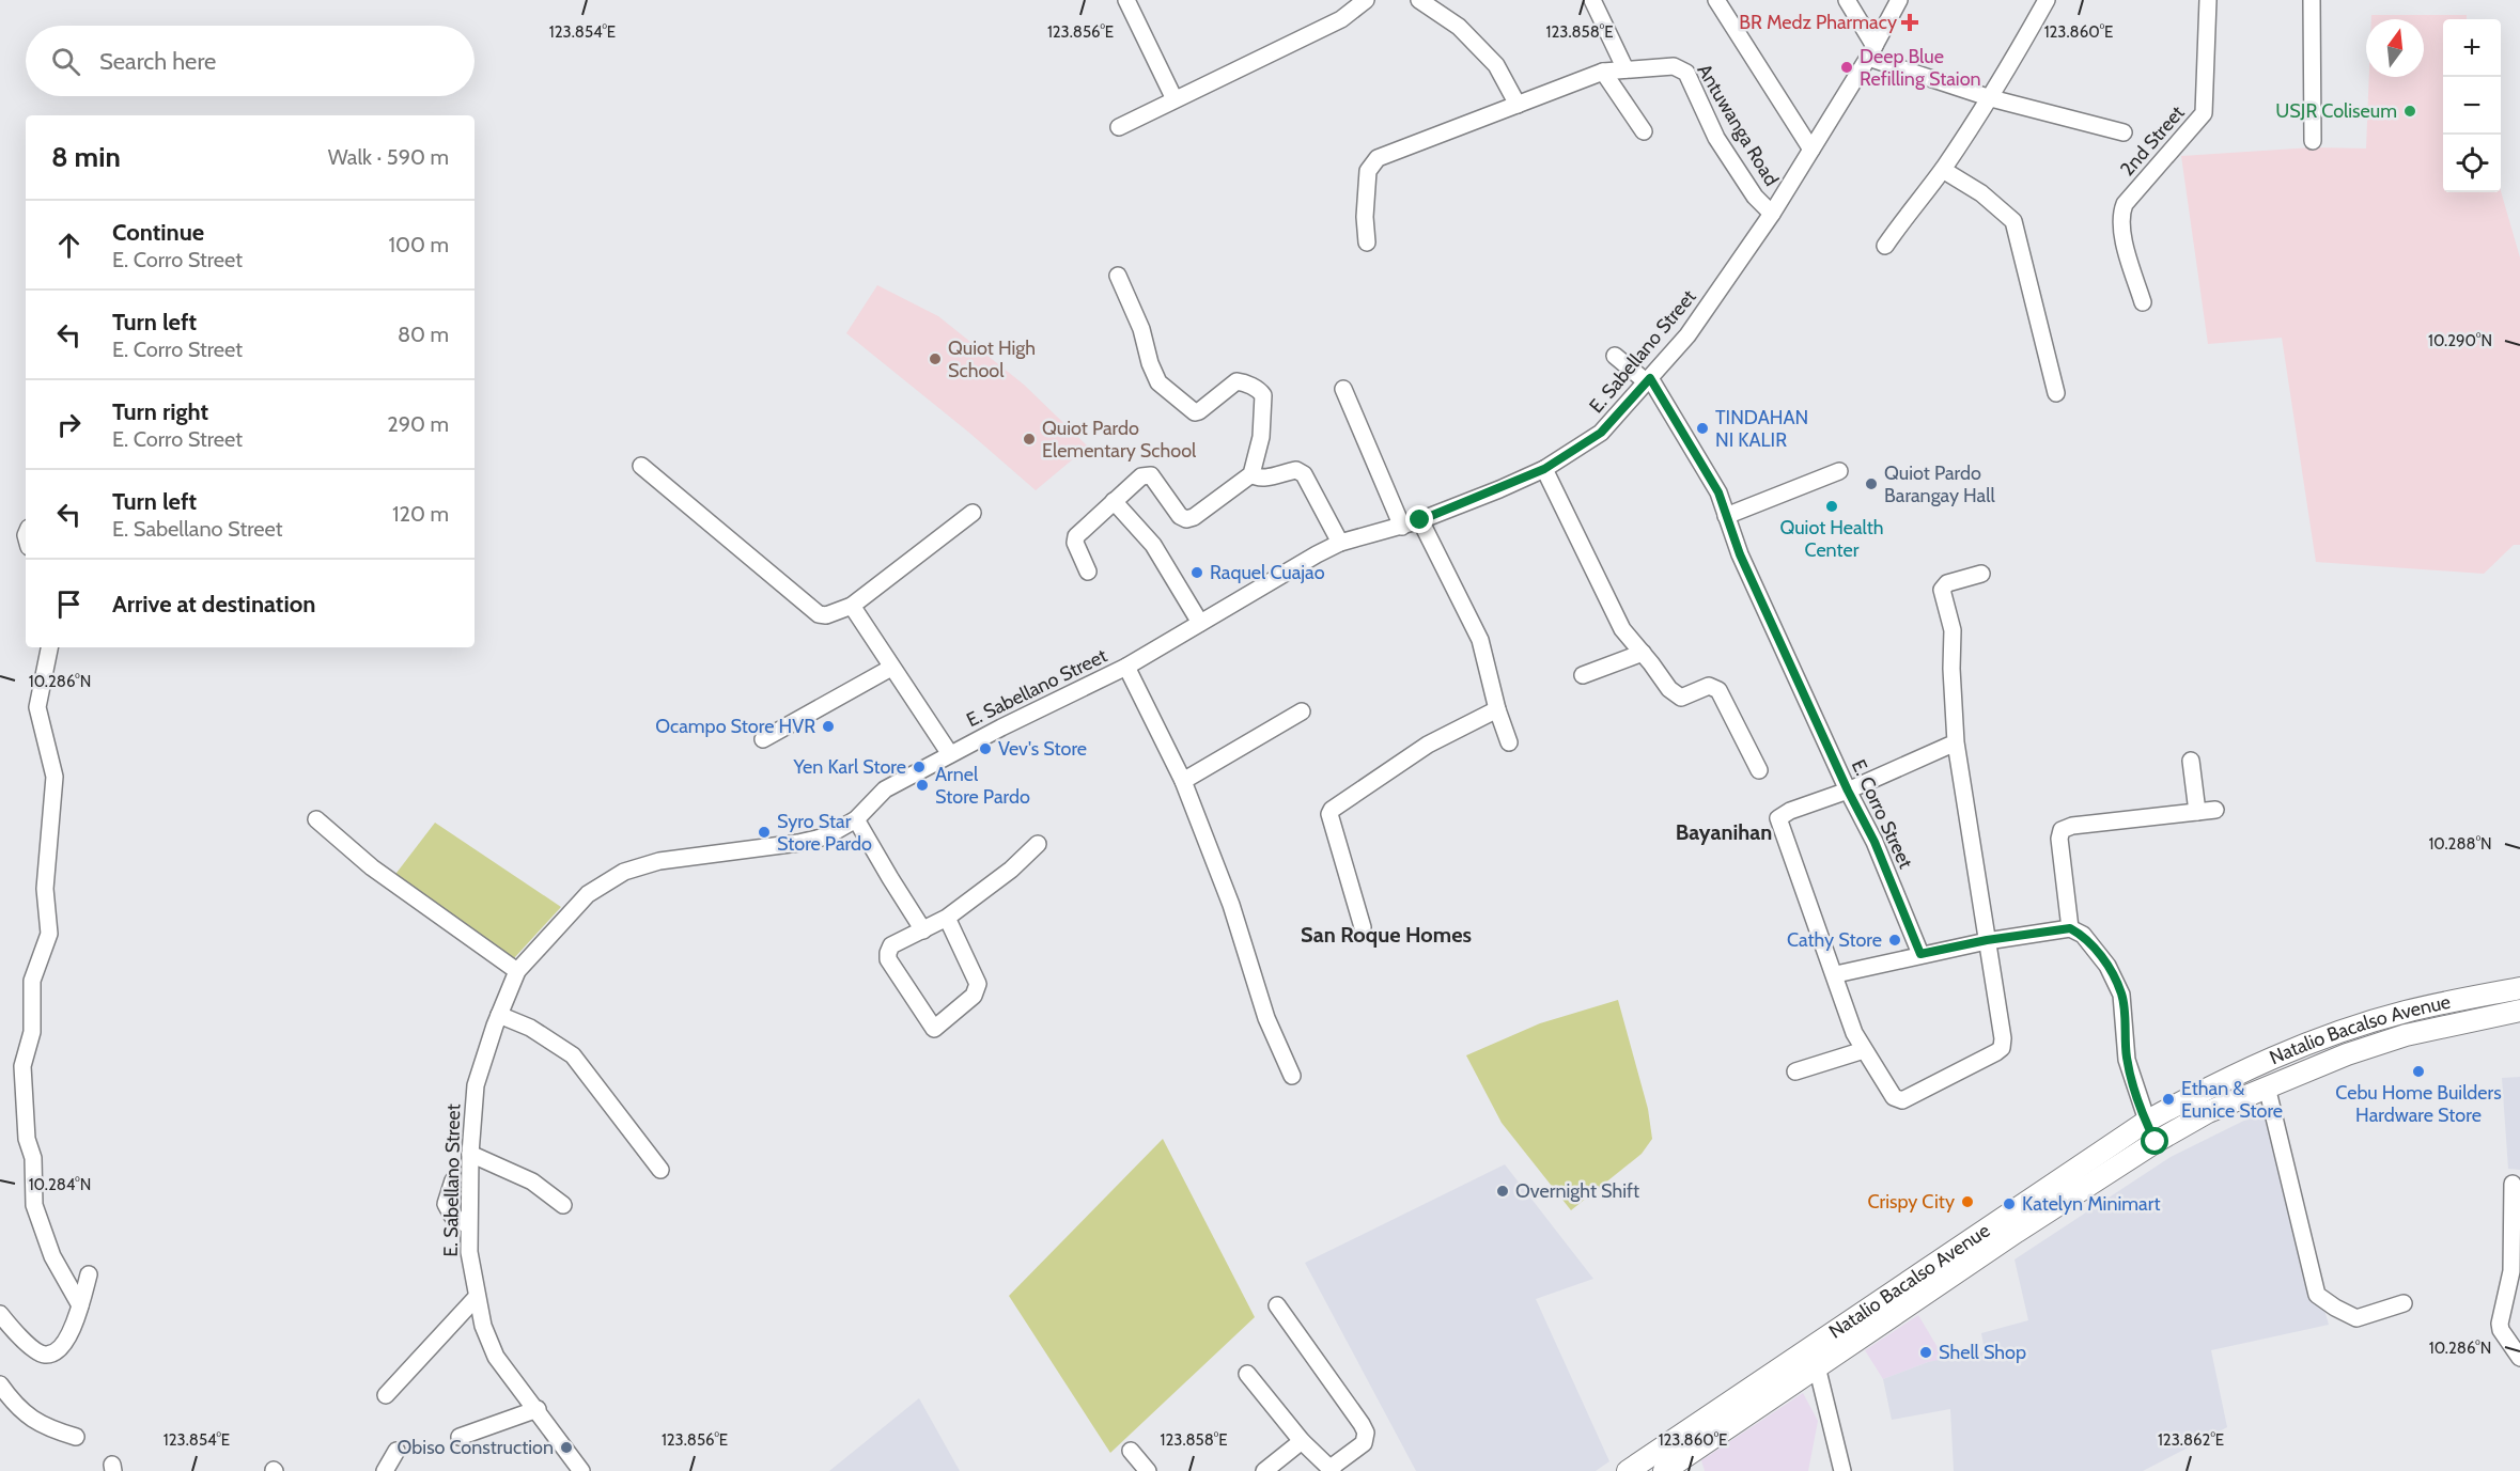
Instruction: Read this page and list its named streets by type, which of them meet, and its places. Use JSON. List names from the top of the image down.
{
  "streets": {
    "main road": ["Natalio Bacalso Avenue"],
    "street": [
      "Antuwanga Road",
      "2nd Street",
      "E. Sabellano Street",
      "E. Corro Street"
    ]
  },
  "crossings": [
    ["Antuwanga Road", "E. Sabellano Street"],
    ["E. Sabellano Street", "E. Corro Street"]
  ],
  "districts": ["Bayanihan", "San Roque Homes"],
  "places": {
    "health": ["BR Medz Pharmacy"],
    "other": [
      "Deep Blue Refilling Staion",
      "USJR Coliseum",
      "Quiot High School",
      "TINDAHAN NI KALIR",
      "Quiot Pardo Elementary School",
      "Quiot Pardo Barangay Hall",
      "Quiot Health Center",
      "Raquel Cuajao",
      "Ocampo Store HVR",
      "Vev's Store",
      "Yen Karl Store",
      "Arnel Store Pardo",
      "Syro Star Store Pardo",
      "Cathy Store",
      "Cebu Home Builders Hardware Store",
      "Ethan & Eunice Store",
      "Overnight Shift",
      "Crispy City",
      "Katelyn Minimart",
      "Shell Shop",
      "Obiso Construction"
    ]
  },
  "north": "top",
  "page": {
    "map_buttons": ["+", "−"],
    "search": "Search here",
    "heading": ["8 min", "Walk · 590 m"],
    "list": [
      ["Continue", "E. Corro Street", "100 m"],
      ["Turn left", "E. Corro Street", "80 m"],
      ["Turn right", "E. Corro Street", "290 m"],
      ["Turn left", "E. Sabellano Street", "120 m"],
      "Arrive at destination"
    ]
  },
  "coordinates": [
    "123.854°E",
    "123.856°E",
    "123.858°E",
    "123.860°E",
    "10.290°N",
    "10.286°N",
    "10.288°N",
    "10.284°N",
    "123.862°E"
  ]
}
